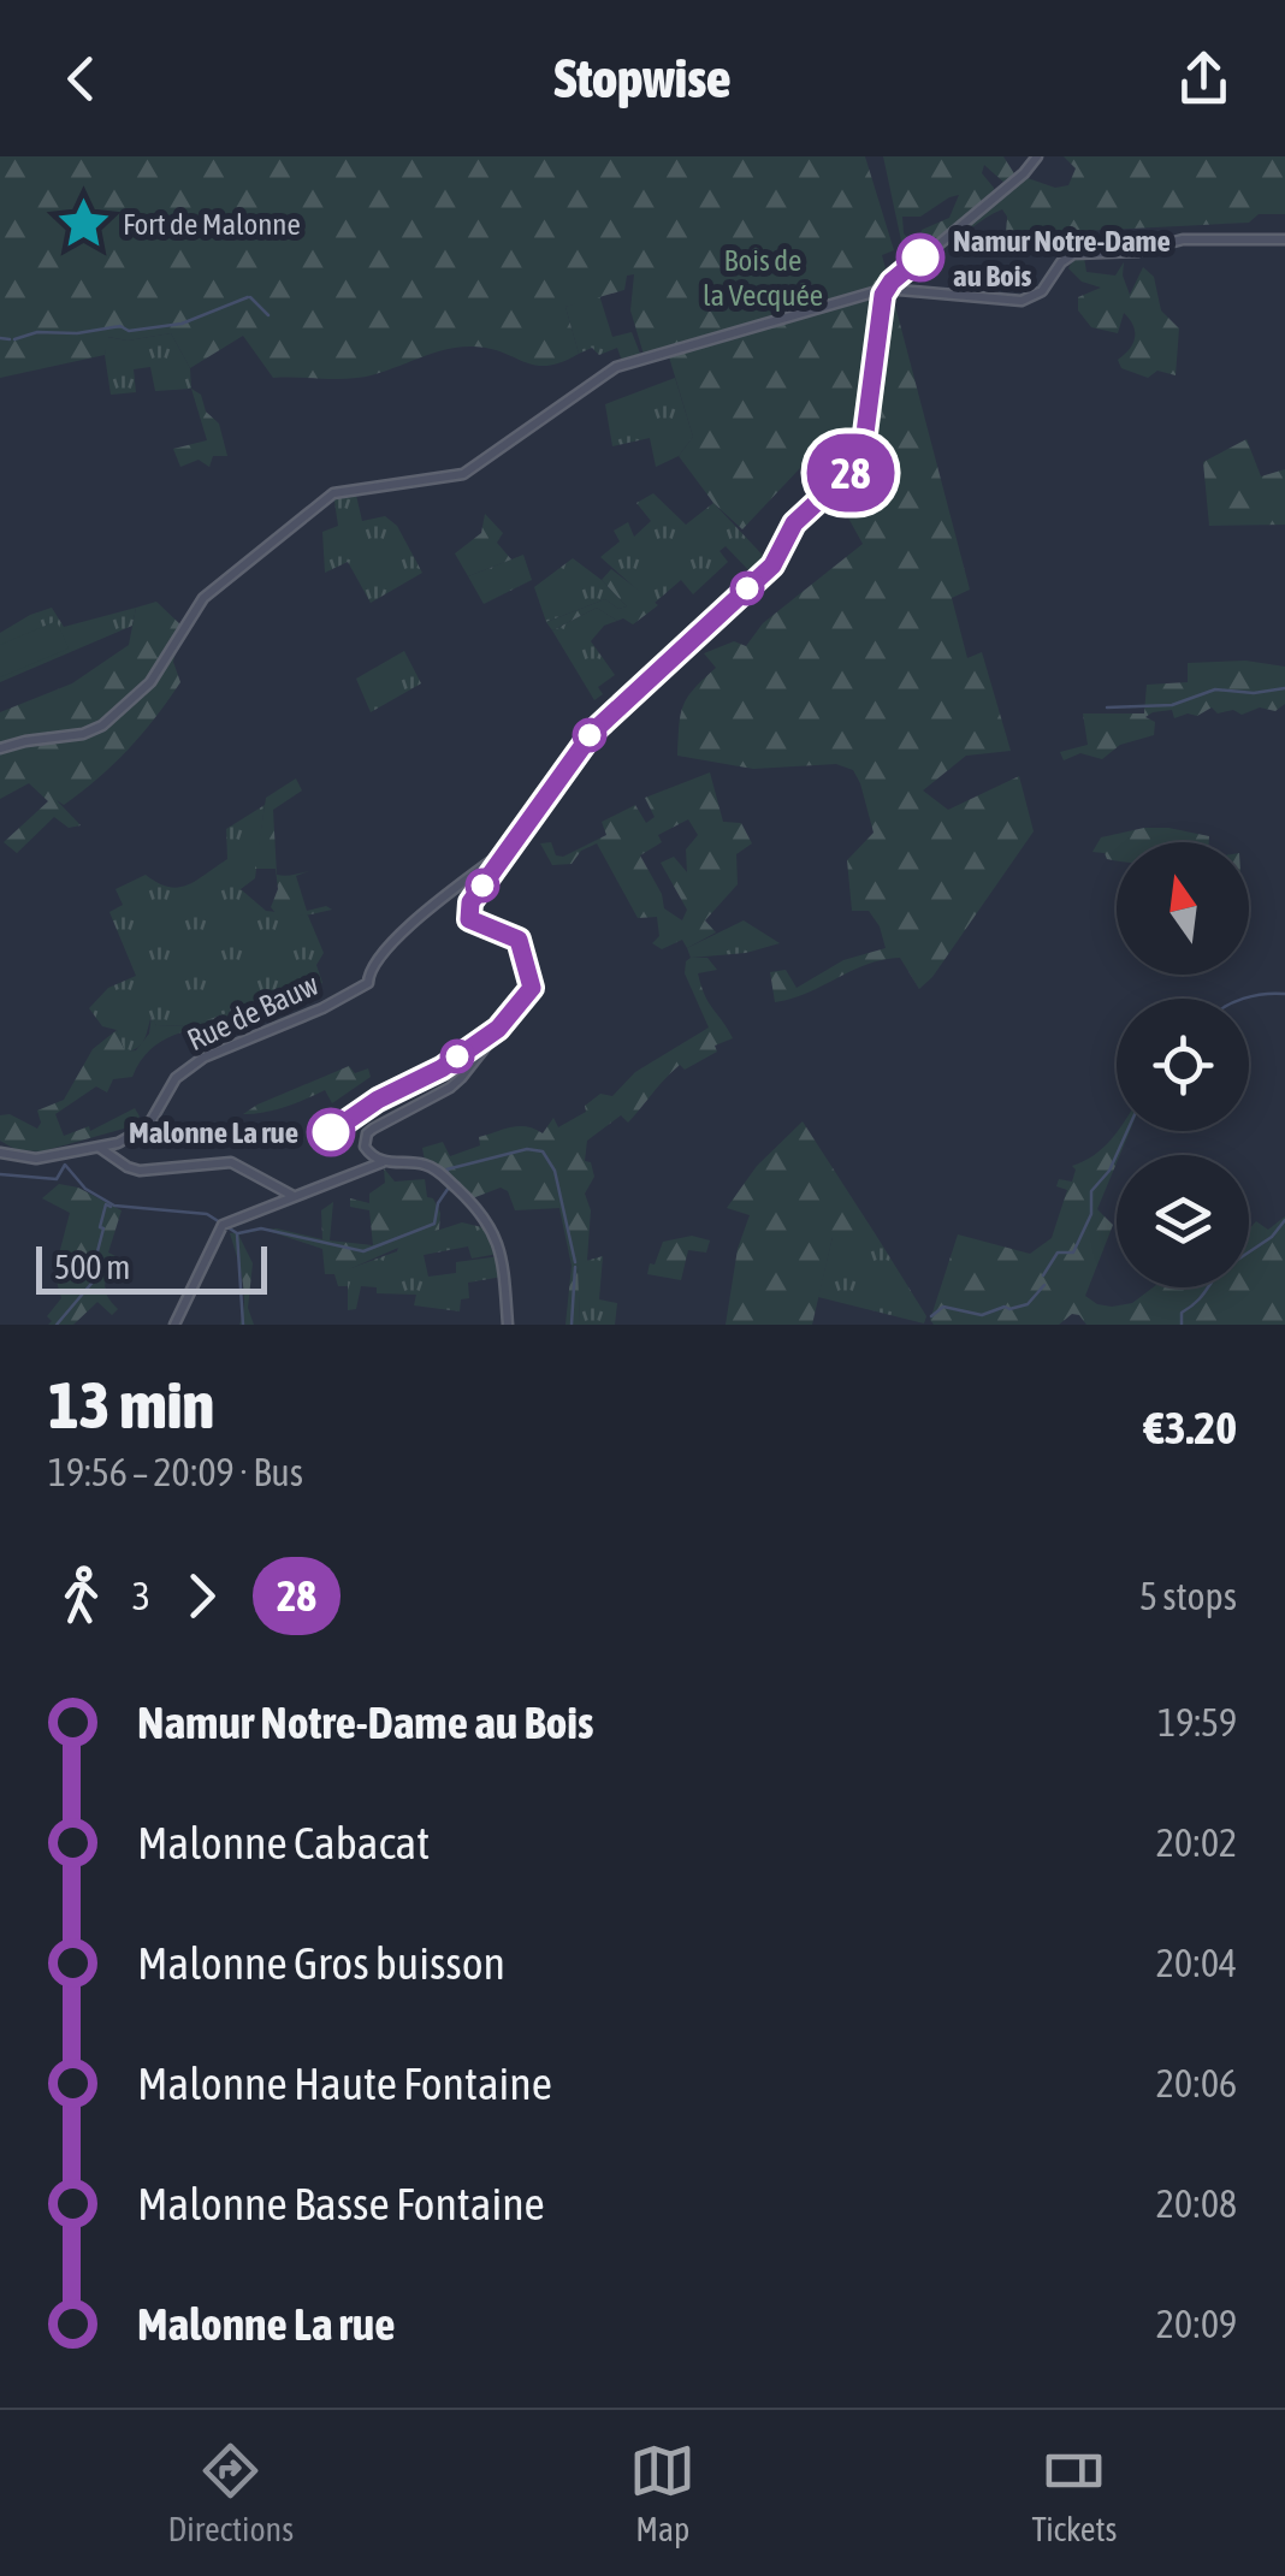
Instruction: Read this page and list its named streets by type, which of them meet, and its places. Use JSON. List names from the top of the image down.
{
  "streets": {
    "street": ["Rue de Bauw"]
  },
  "parks": ["Bois de la Vecquée"],
  "places": {
    "place": ["Fort de Malonne"],
    "other": ["Namur Notre-Dame au Bois", "Malonne La rue"]
  },
  "lines": ["bus line 28"],
  "scale_bar": "500 m",
  "north": "top",
  "page": {
    "header": "Stopwise",
    "on_map": "28",
    "scale": "500 m",
    "heading": ["13 min", "19:56 – 20:09 · Bus", "€3.20"],
    "legs": ["3", "28", "5 stops"],
    "list": [
      {
        "name": "Namur Notre-Dame au Bois",
        "value": "19:59"
      },
      {
        "name": "Malonne Cabacat",
        "value": "20:02"
      },
      {
        "name": "Malonne Gros buisson",
        "value": "20:04"
      },
      {
        "name": "Malonne Haute Fontaine",
        "value": "20:06"
      },
      {
        "name": "Malonne Basse Fontaine",
        "value": "20:08"
      },
      {
        "name": "Malonne La rue",
        "value": "20:09"
      }
    ],
    "tabs": ["Directions", "Map", "Tickets"]
  }
}
